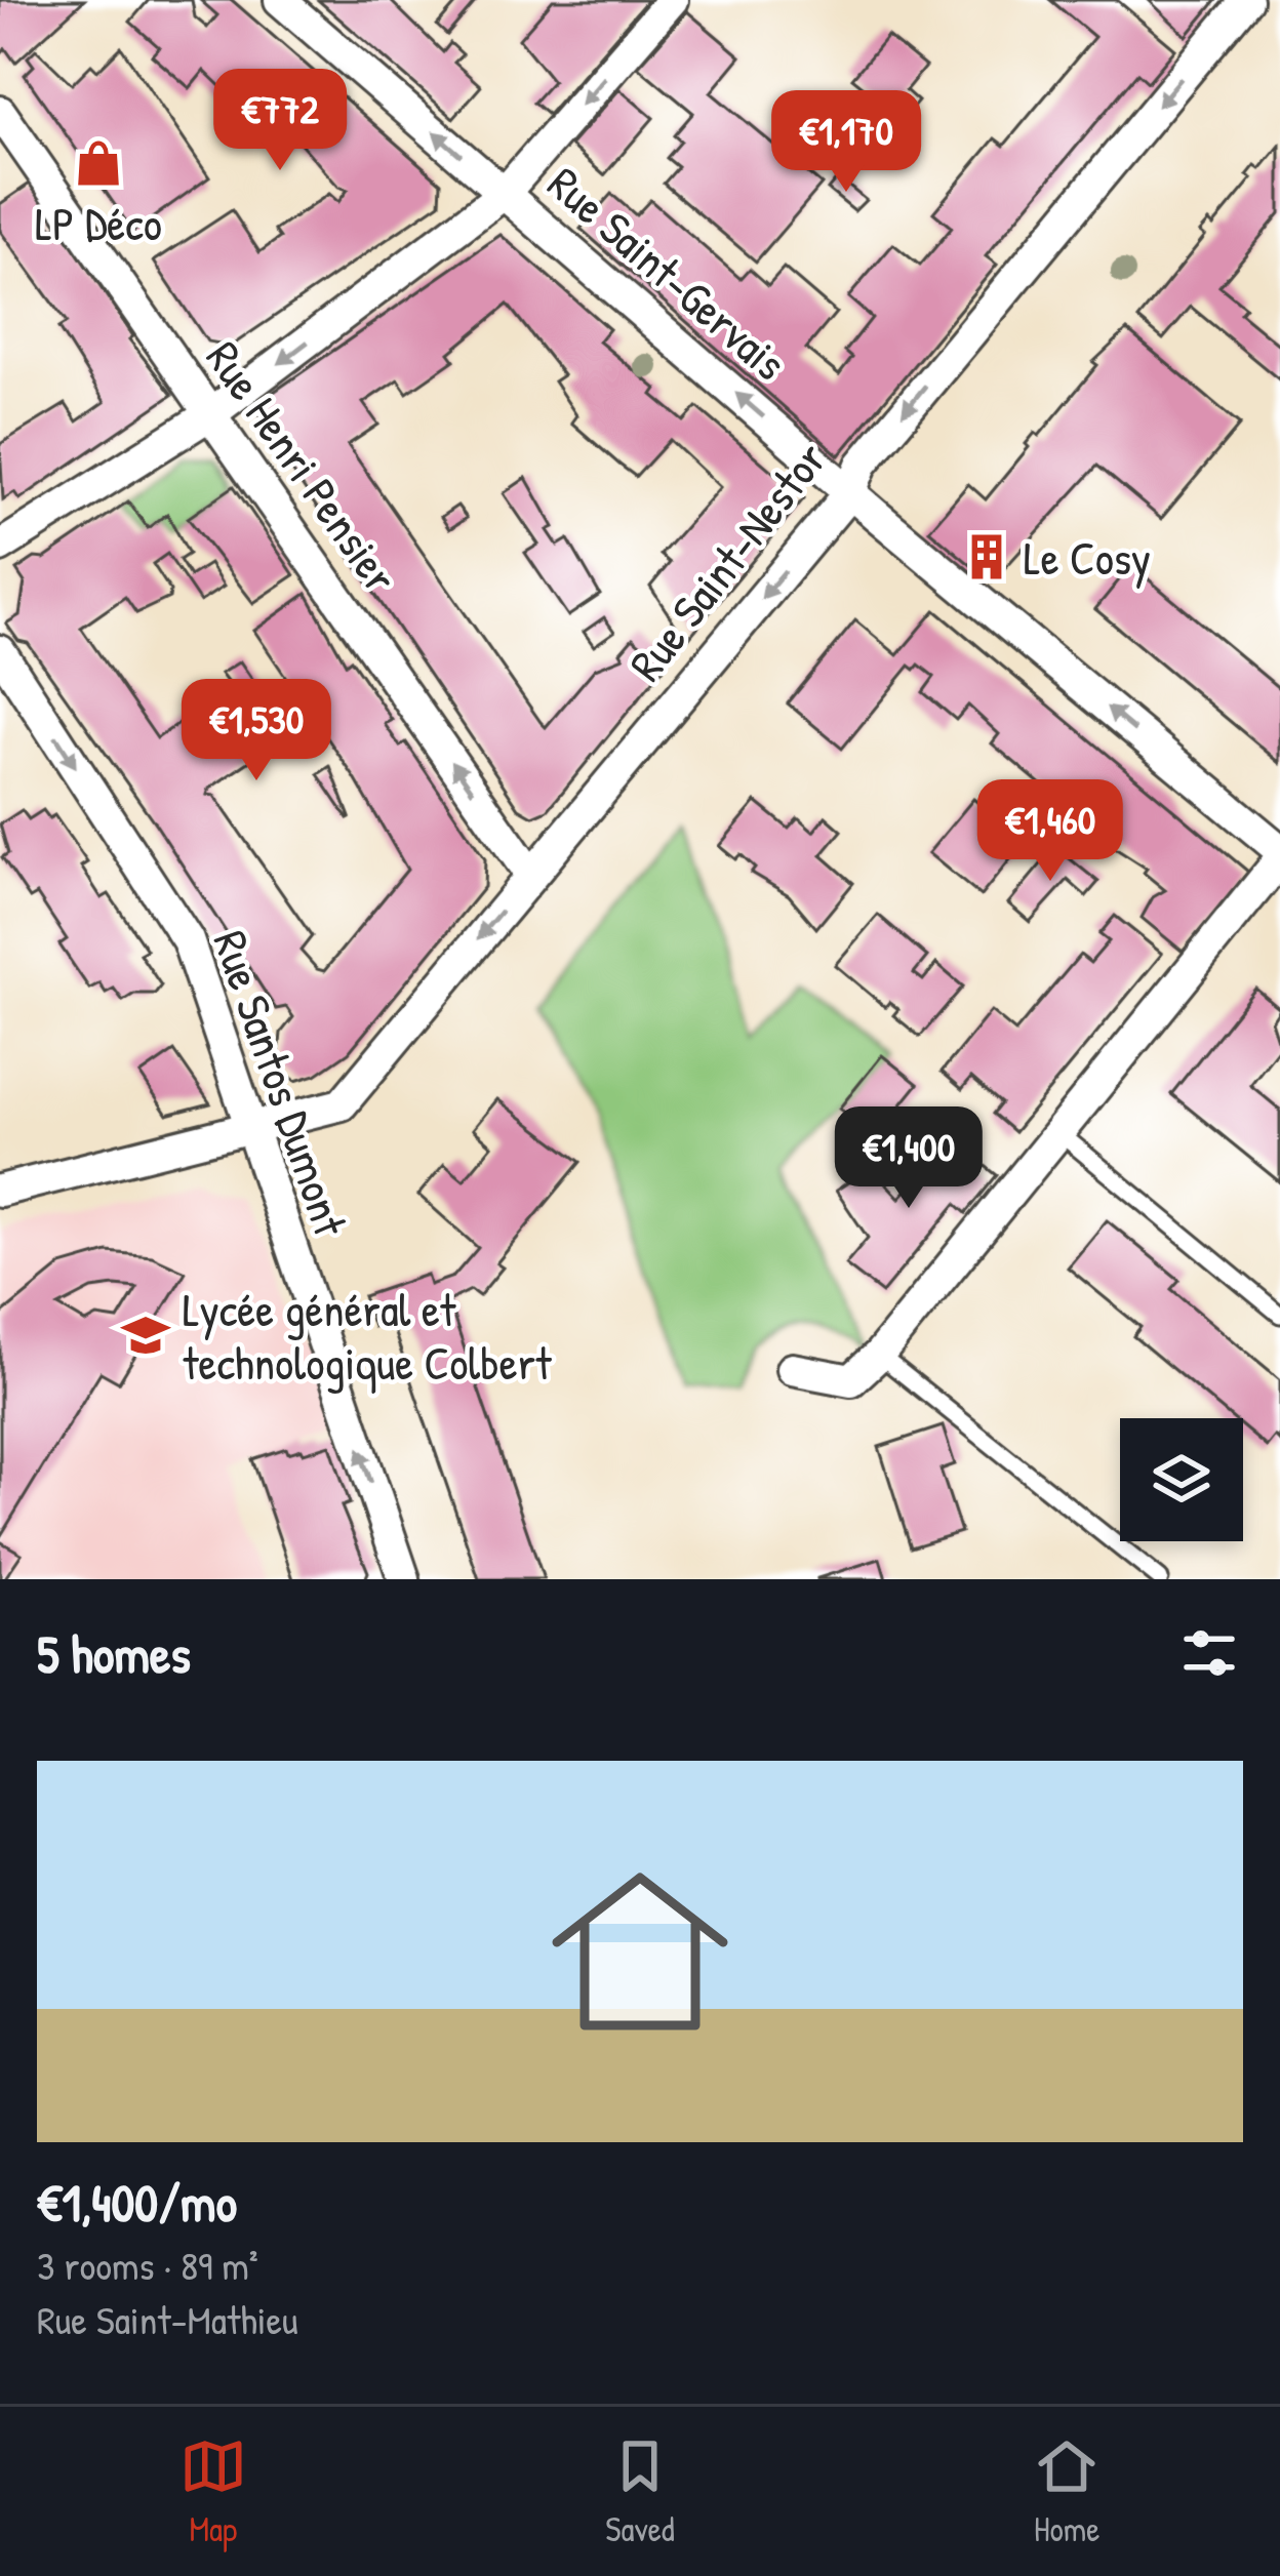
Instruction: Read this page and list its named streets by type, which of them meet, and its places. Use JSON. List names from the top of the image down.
{
  "streets": {
    "street": [
      "Rue Saint-Gervais",
      "Rue Henri Pensier",
      "Rue Saint-Nestor",
      "Rue Santos Dumont"
    ]
  },
  "crossings": [
    ["Rue Saint-Gervais", "Rue Saint-Nestor"],
    ["Rue Henri Pensier", "Rue Saint-Nestor"],
    ["Rue Saint-Nestor", "Rue Santos Dumont"]
  ],
  "one_way": ["Rue Saint-Gervais", "Rue Henri Pensier", "Rue Saint-Nestor"],
  "places": {
    "shop": ["LP Déco"],
    "building": ["Le Cosy"],
    "school or university": ["Lycée général et technologique Colbert"]
  },
  "page": {
    "price": [
      "€772",
      "€1,170",
      "€1,530",
      "€1,460",
      "€1,400"
    ],
    "heading": "5 homes",
    "list": [
      {
        "name": "€1,400/mo",
        "note": "3 rooms · 89 m² · Rue Saint-Mathieu"
      }
    ],
    "tabs": ["Map", "Saved", "Home"]
  }
}
